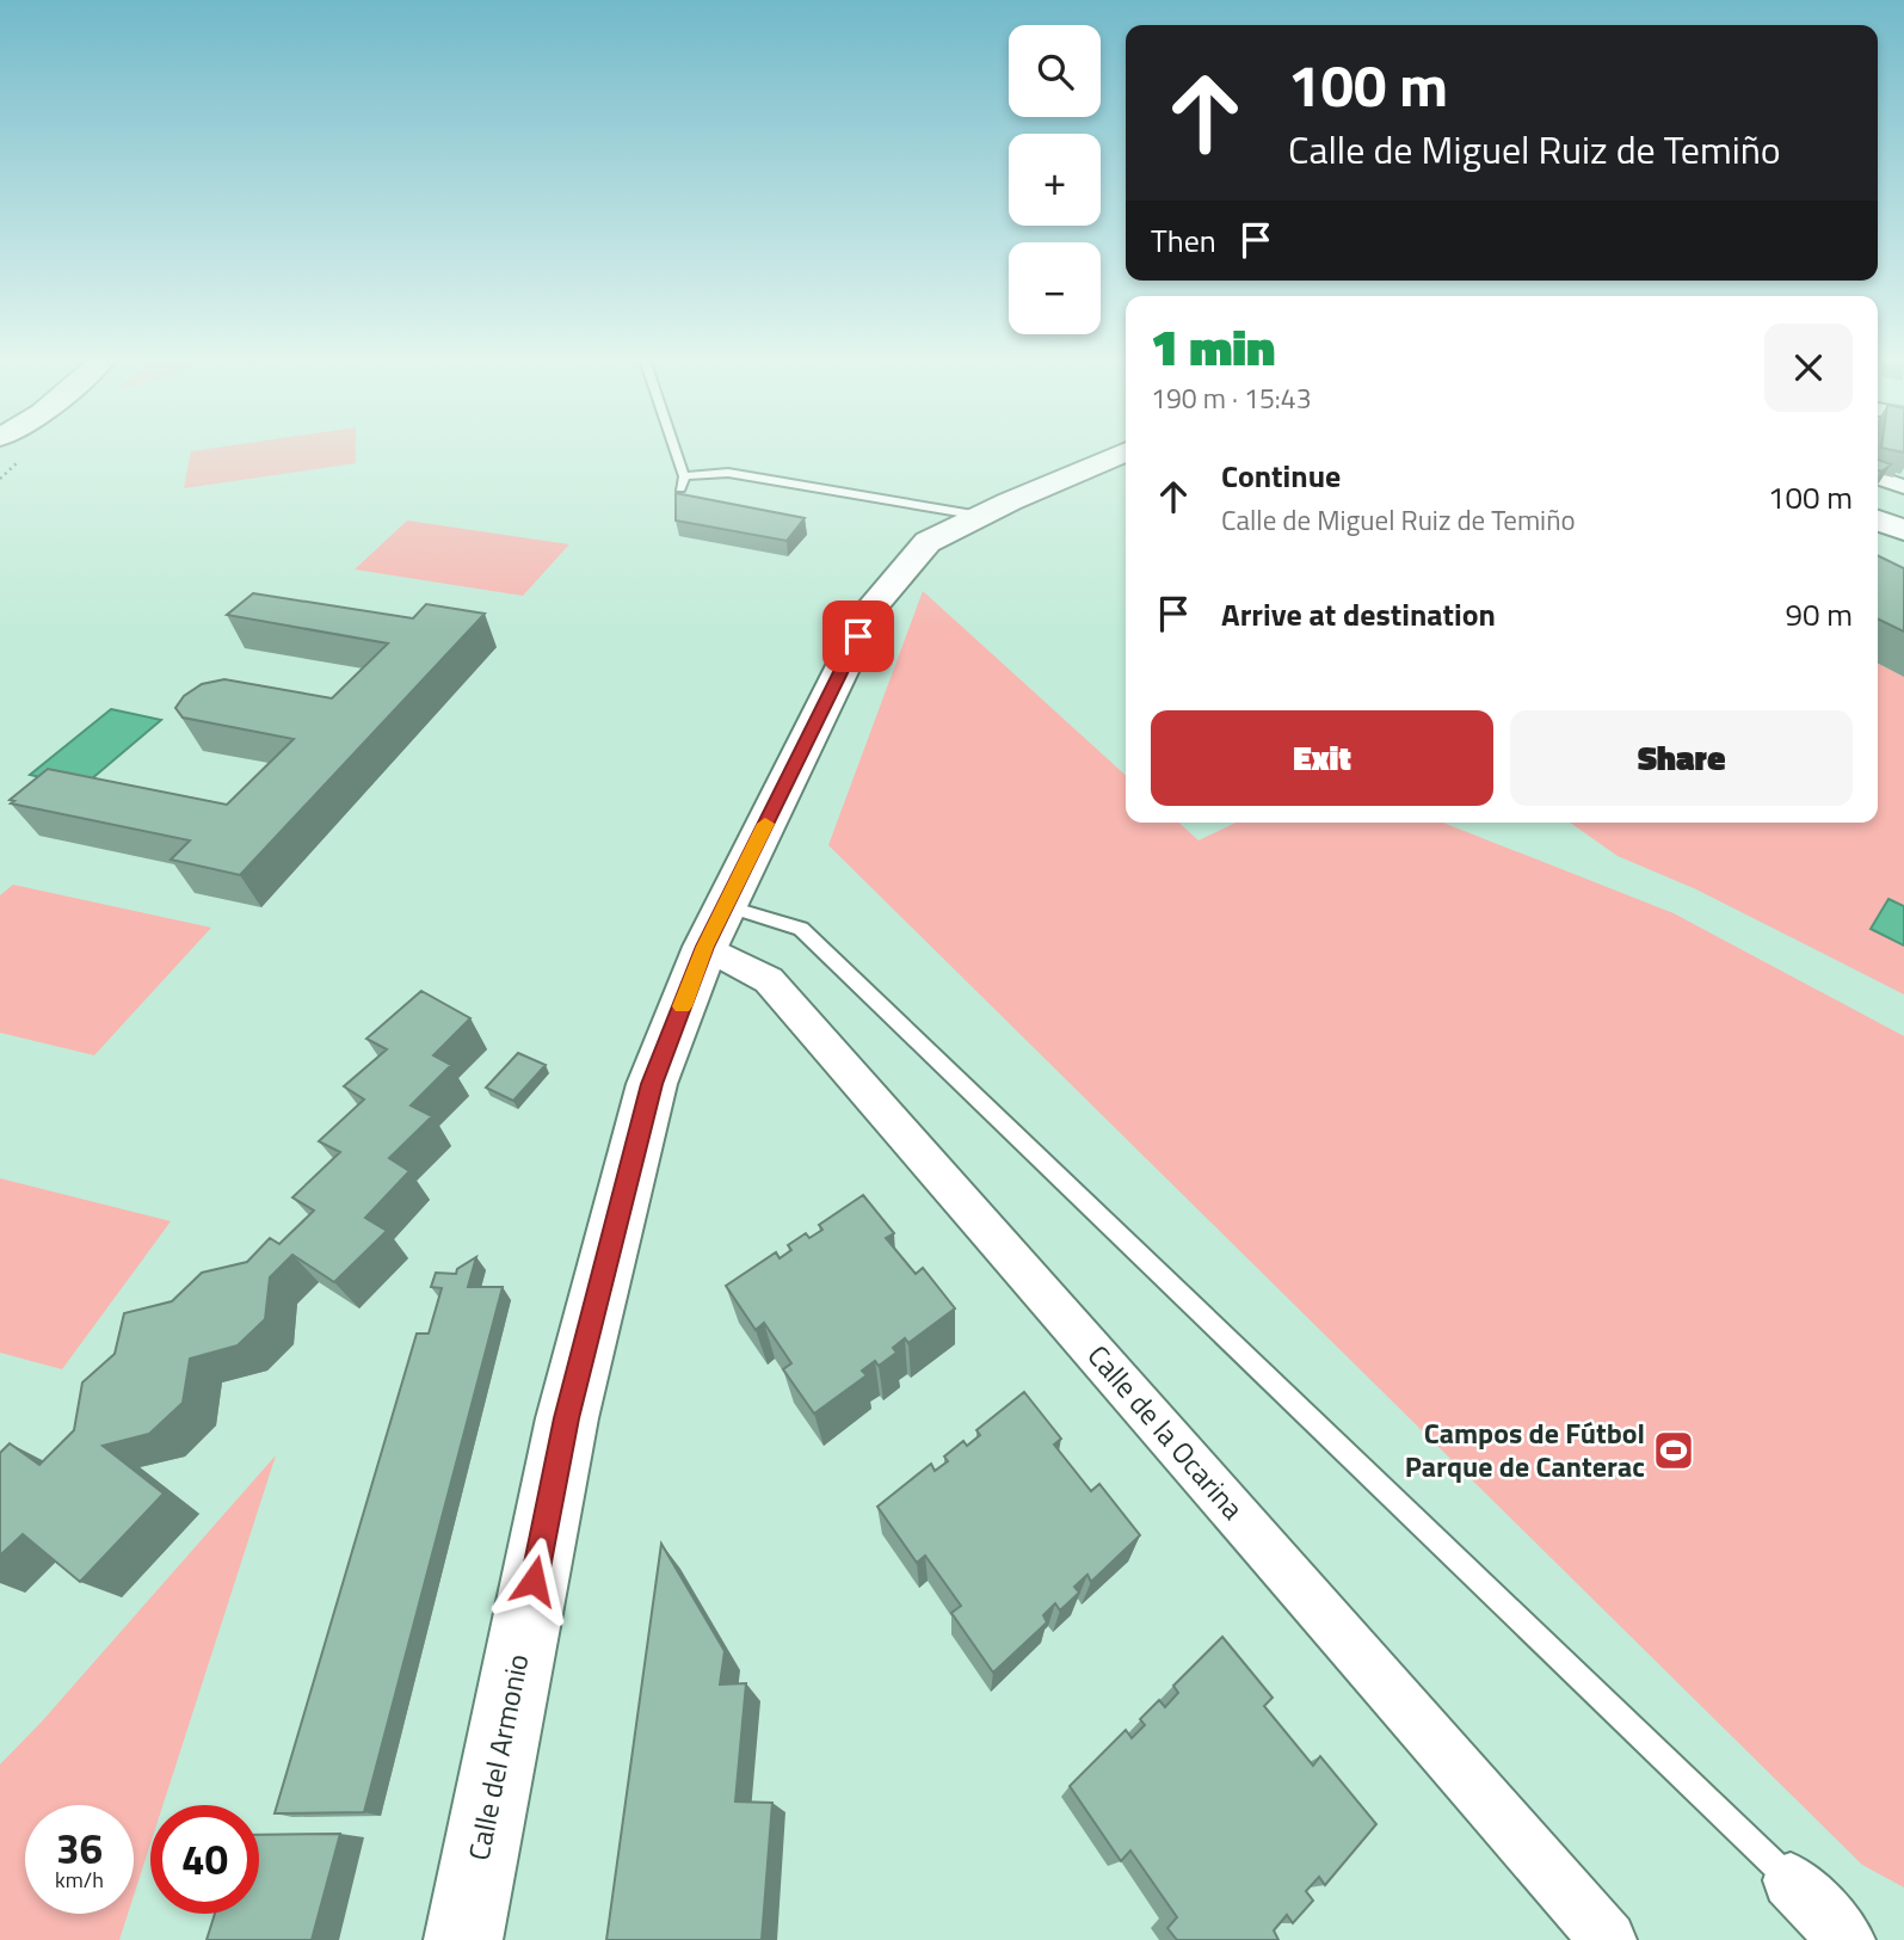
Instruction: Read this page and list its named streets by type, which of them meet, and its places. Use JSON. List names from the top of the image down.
{
  "streets": {
    "street": ["Calle de la Ocarina", "Calle del Armonio"]
  },
  "crossings": [
    ["Calle de la Ocarina", "Calle del Armonio"]
  ],
  "places": {
    "sports": ["Campos de Fútbol Parque de Canterac"]
  },
  "page": {
    "map_buttons": ["+", "−"],
    "turn": ["100 m", "Calle de Miguel Ruiz de Temiño"],
    "then": "Then",
    "heading": ["1 min", "190 m · 15:43"],
    "list": [
      {
        "name": "Continue",
        "note": "Calle de Miguel Ruiz de Temiño",
        "value": "100 m"
      },
      {
        "name": "Arrive at destination",
        "value": "90 m"
      }
    ],
    "buttons": ["Exit", "Share"],
    "speed": "36 km/h",
    "limit": "40"
  }
}
